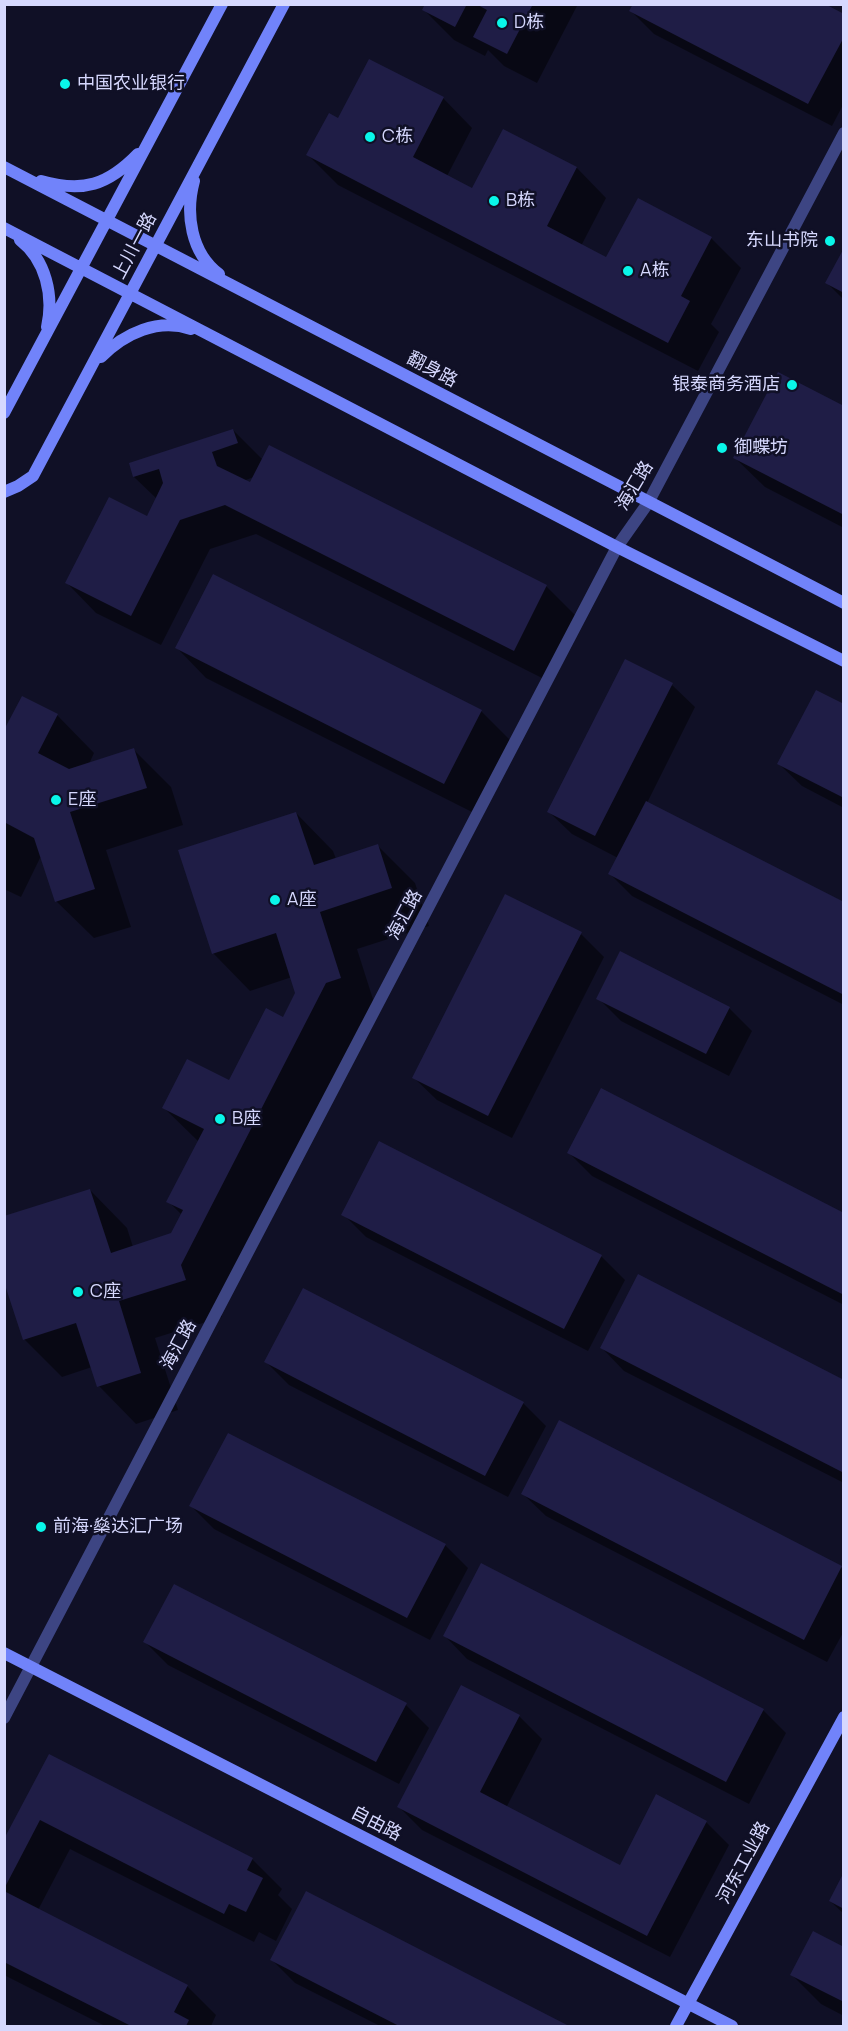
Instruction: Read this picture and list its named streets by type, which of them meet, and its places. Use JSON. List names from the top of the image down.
{
  "streets": {
    "main road": [
      "上川一路",
      "翻身路",
      "自由路",
      "河东工业路"
    ],
    "street": ["海汇路"]
  },
  "crossings": [
    ["上川一路", "翻身路"],
    ["翻身路", "海汇路"],
    ["海汇路", "自由路"],
    ["自由路", "河东工业路"]
  ],
  "places": [
    "D栋",
    "中国农业银行",
    "C栋",
    "B栋",
    "东山书院",
    "A栋",
    "银泰商务酒店",
    "御蝶坊",
    "E座",
    "A座",
    "B座",
    "C座",
    "前海·燊达汇广场"
  ]
}
